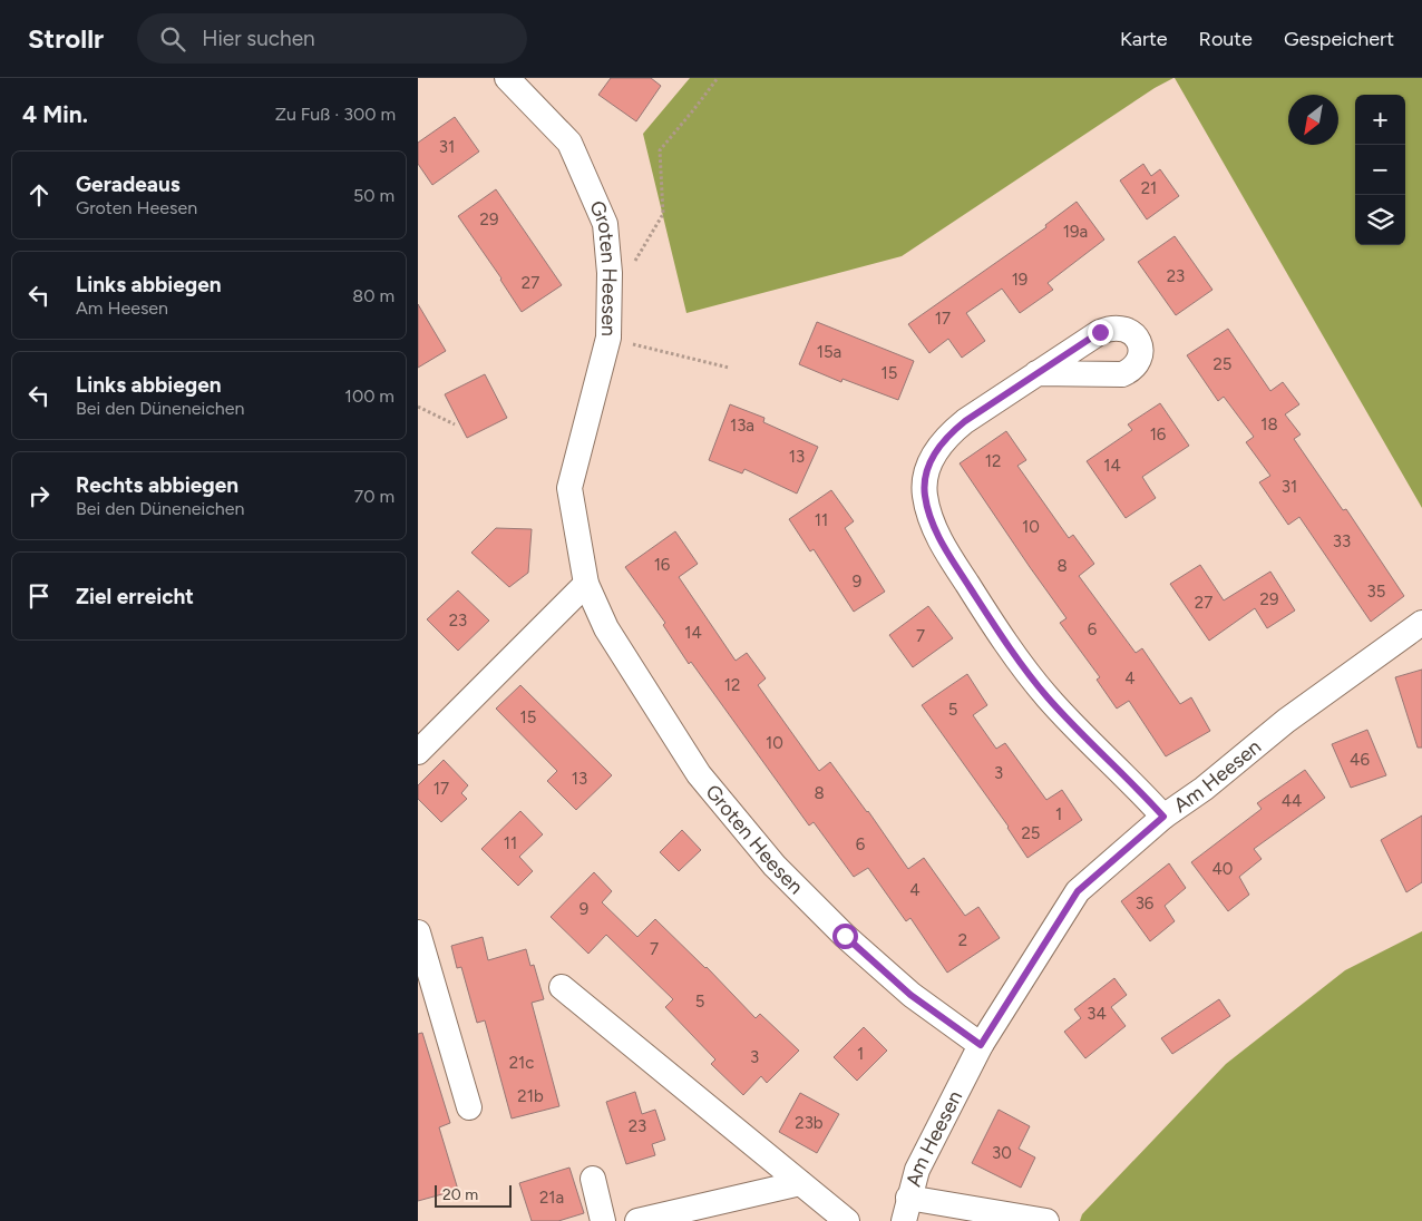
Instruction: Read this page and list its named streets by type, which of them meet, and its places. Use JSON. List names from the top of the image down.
{
  "streets": {
    "street": ["Groten Heesen", "Am Heesen"]
  },
  "crossings": [
    ["Groten Heesen", "Am Heesen"]
  ],
  "house_numbers": [
    "31",
    "21",
    "29",
    "19a",
    "23",
    "19",
    "27",
    "17",
    "15a",
    "25",
    "15",
    "18",
    "13a",
    "16",
    "13",
    "12",
    "14",
    "31",
    "11",
    "10",
    "33",
    "16",
    "8",
    "9",
    "35",
    "29",
    "27",
    "23",
    "6",
    "14",
    "7",
    "4",
    "12",
    "5",
    "15",
    "10",
    "46",
    "3",
    "13",
    "17",
    "8",
    "44",
    "1",
    "25",
    "11",
    "6",
    "40",
    "4",
    "36",
    "9",
    "2",
    "7",
    "5",
    "34",
    "1",
    "3",
    "21c",
    "21b",
    "23b",
    "23",
    "30",
    "21a"
  ],
  "scale_bar": "20 m",
  "north": "bottom left",
  "page": {
    "header": "Strollr",
    "search": "Hier suchen",
    "nav": ["Karte", "Route", "Gespeichert"],
    "heading": ["4 Min.", "Zu Fuß · 300 m"],
    "map_buttons": ["+", "−"],
    "list": [
      ["Geradeaus", "Groten Heesen", "50 m"],
      ["Links abbiegen", "Am Heesen", "80 m"],
      ["Links abbiegen", "Bei den Düneneichen", "100 m"],
      ["Rechts abbiegen", "Bei den Düneneichen", "70 m"],
      "Ziel erreicht"
    ],
    "scale": "20 m"
  }
}
